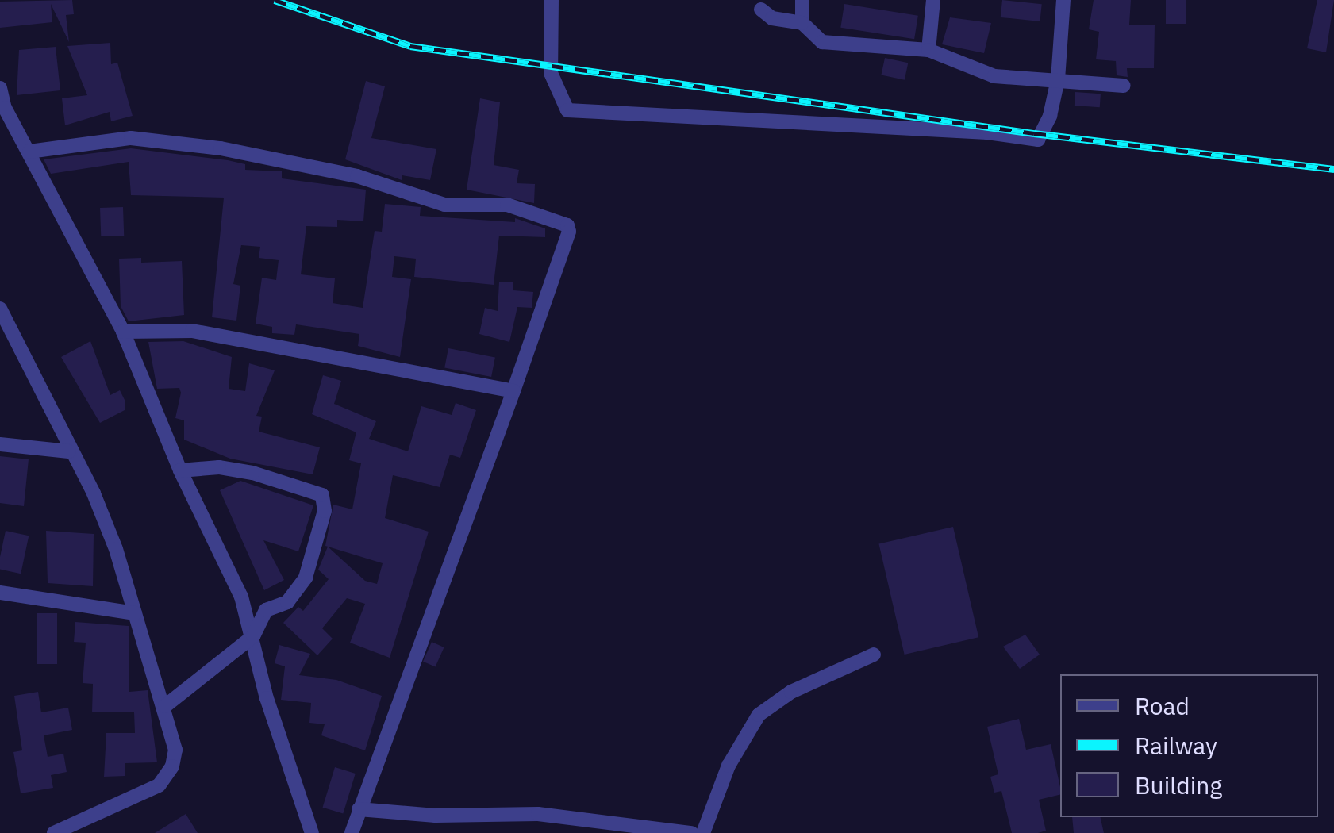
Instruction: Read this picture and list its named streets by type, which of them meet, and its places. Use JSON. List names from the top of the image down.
{
  "legend": ["Road", "Railway", "Building"]
}
